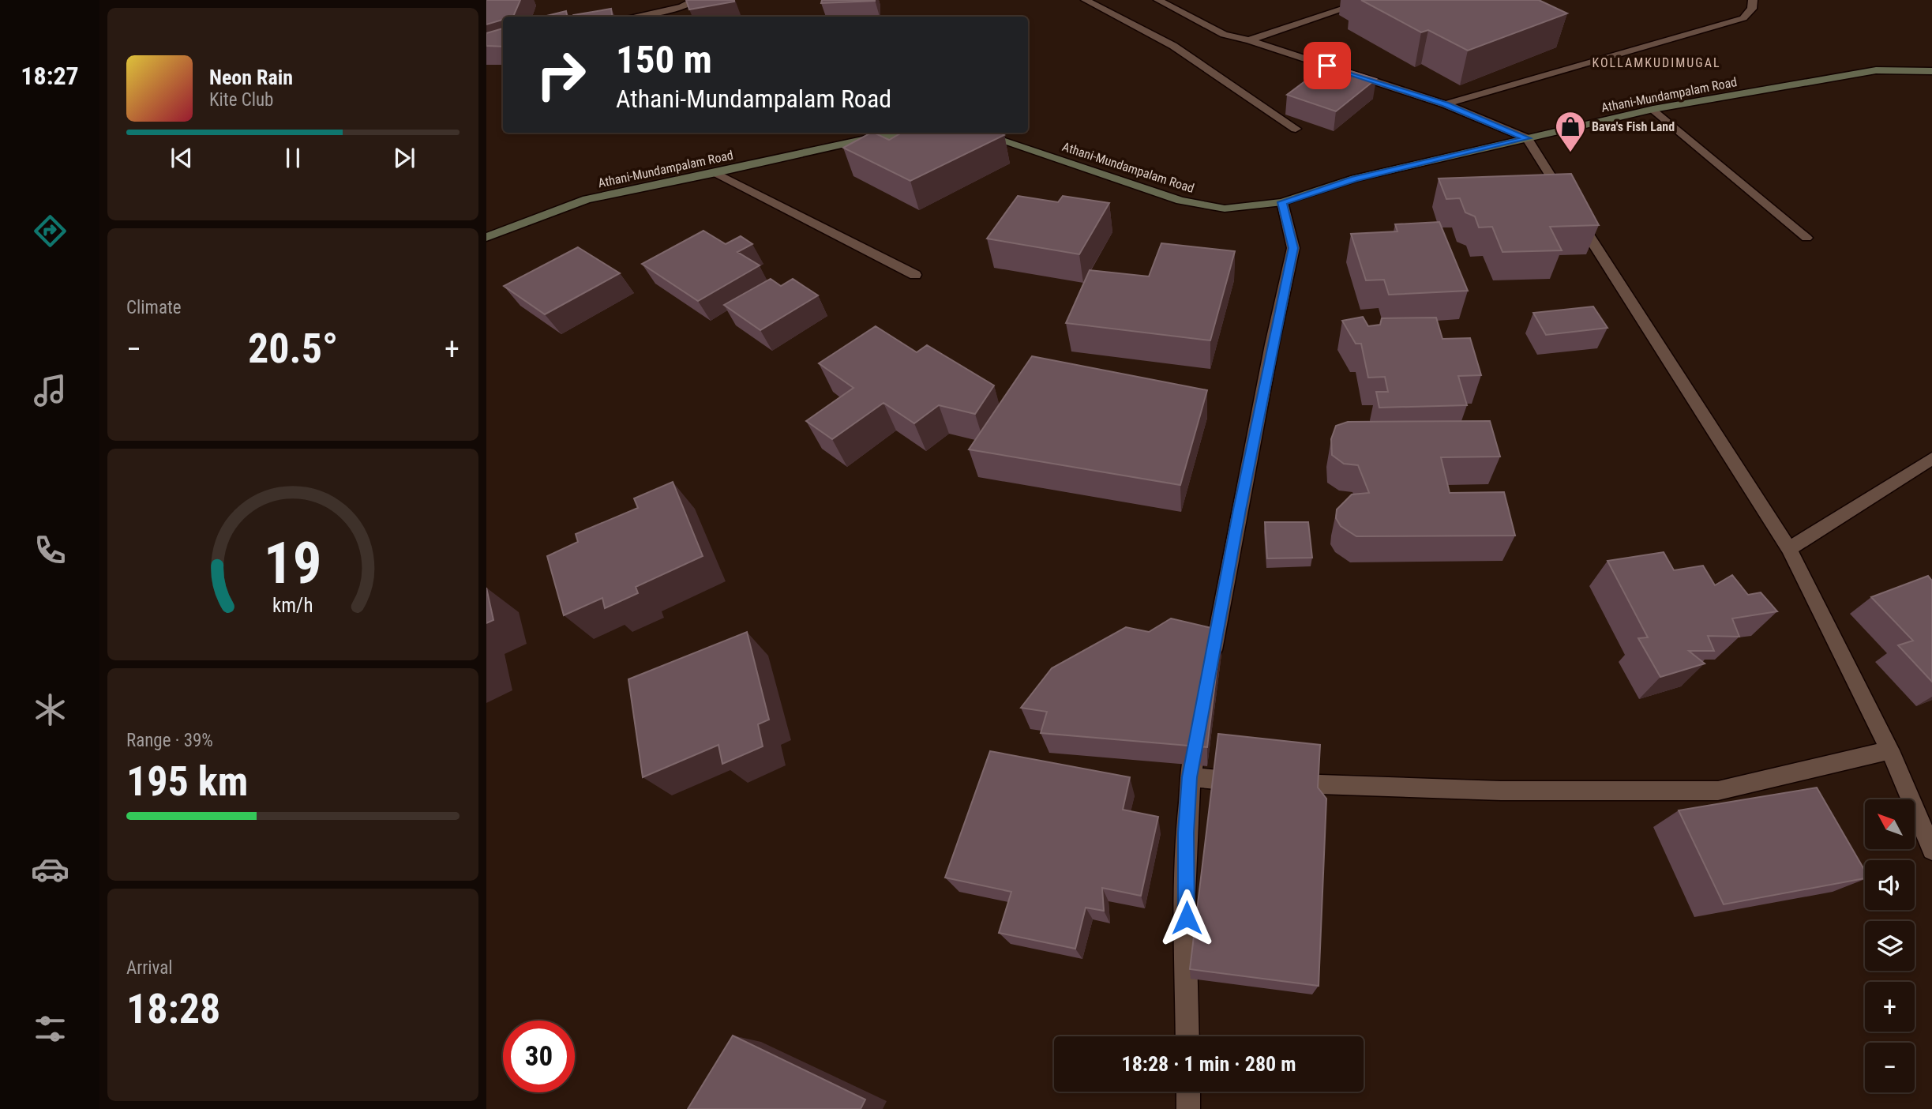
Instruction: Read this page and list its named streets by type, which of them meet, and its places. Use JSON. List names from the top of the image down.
{
  "streets": {
    "street": ["Athani-Mundampalam Road"]
  },
  "districts": ["KOLLAMKUDIMUGAL"],
  "places": {
    "shop": ["Bava's Fish Land"]
  },
  "north": "top left",
  "page": {
    "tabs": "18:27",
    "turn": ["150 m", "Athani-Mundampalam Road"],
    "song": ["Neon Rain", "Kite Club"],
    "tile": [
      "Climate",
      ["Range · 39%", "195 km"],
      ["Arrival", "18:28"]
    ],
    "heat": ["−", "20.5°", "+"],
    "map_buttons": ["+", "−"],
    "limit": "30",
    "trip": "18:28 · 1 min · 280 m",
    "gauge": ["19", "km/h"]
  }
}
